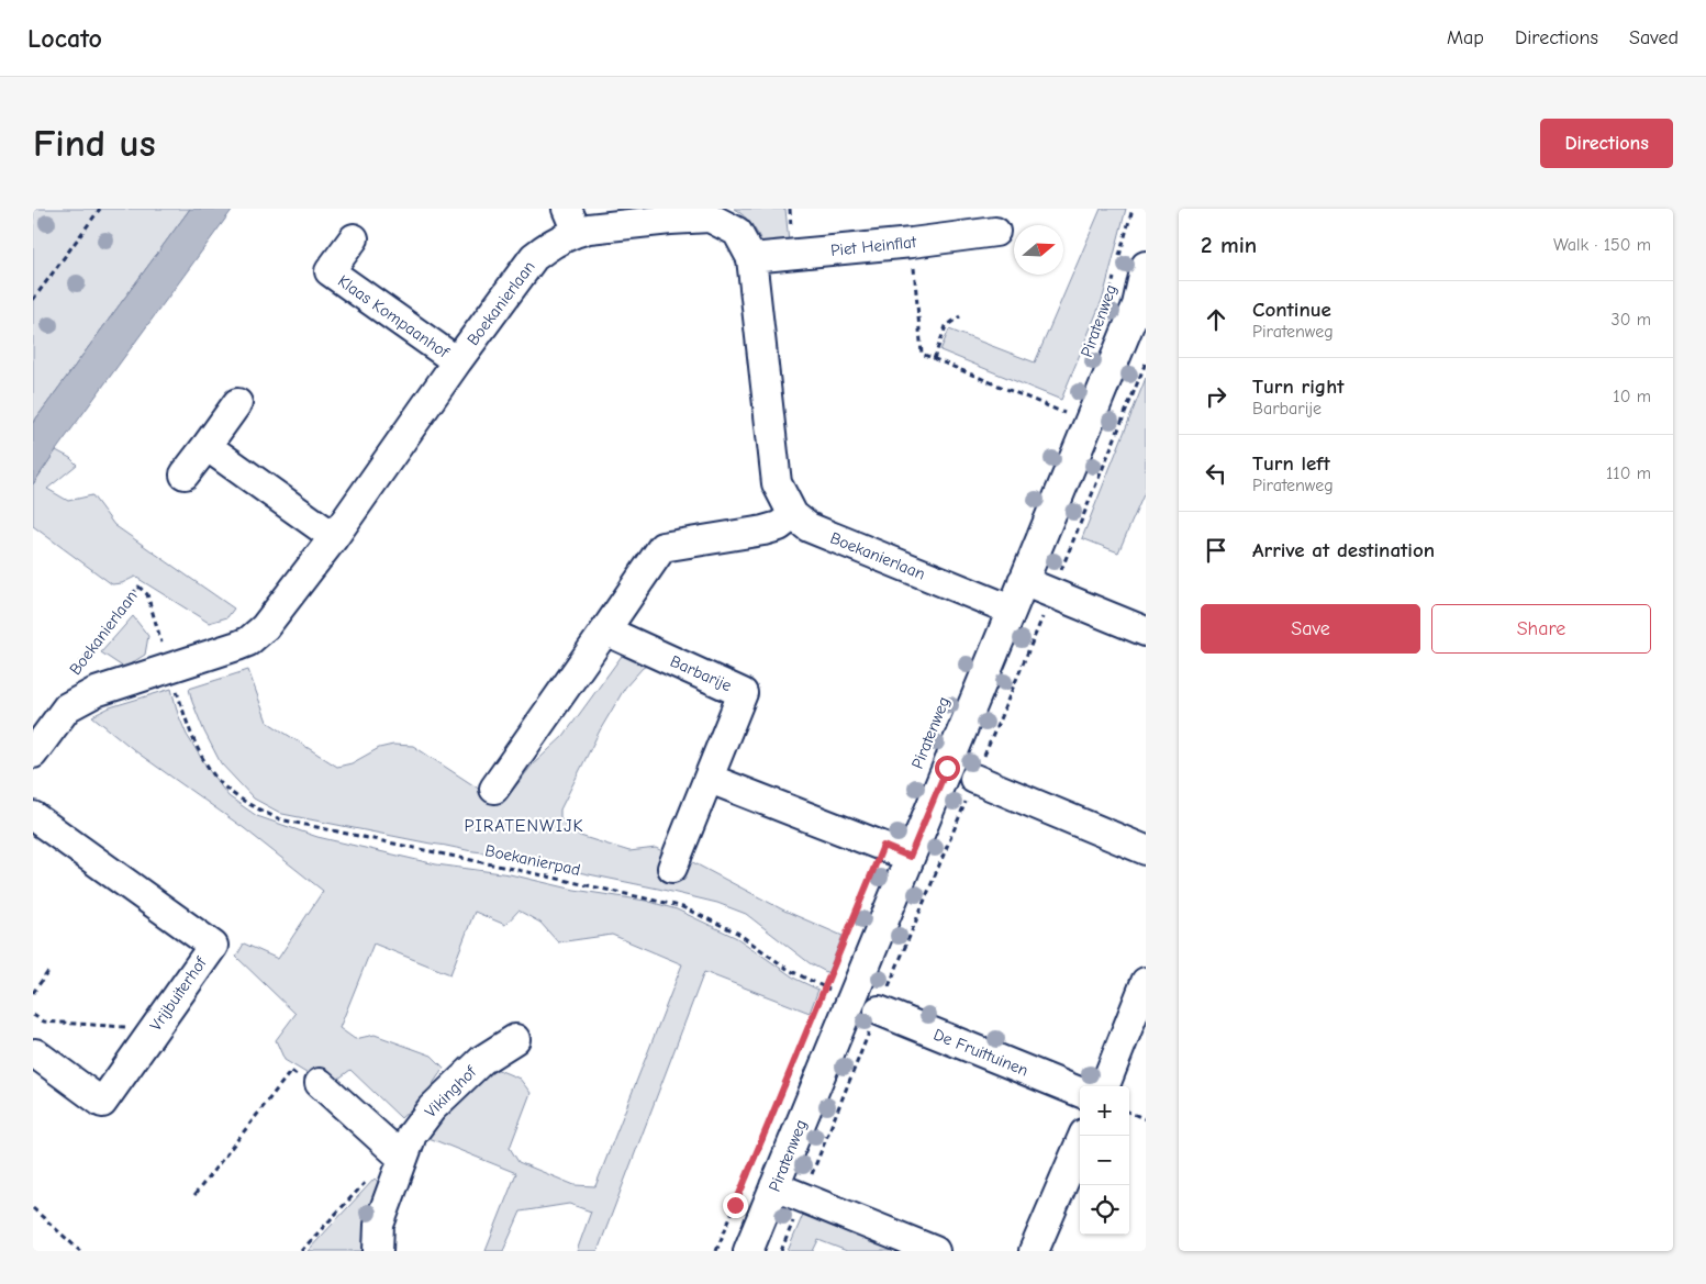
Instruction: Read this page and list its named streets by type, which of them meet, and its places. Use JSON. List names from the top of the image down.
{
  "streets": {
    "street": [
      "Piet Heinflat",
      "Boekanierlaan",
      "Klaas Kompaanhof",
      "Piratenweg",
      "Barbarije",
      "Vrijbuiterhof",
      "De Fruittuinen",
      "Vikinghof"
    ],
    "path": ["Boekanierpad"]
  },
  "crossings": [
    ["Piet Heinflat", "Boekanierlaan"],
    ["Boekanierlaan", "Klaas Kompaanhof"],
    ["Boekanierlaan", "Piratenweg"],
    ["Boekanierlaan", "Boekanierpad"],
    ["Piratenweg", "De Fruittuinen"]
  ],
  "districts": ["PIRATENWIJK"],
  "north": "right",
  "page": {
    "header": "Locato",
    "nav": ["Map", "Directions", "Saved"],
    "buttons": [
      "Directions",
      ["Save", "Share"]
    ],
    "title": "Find us",
    "heading": ["2 min", "Walk · 150 m"],
    "list": [
      ["Continue", "Piratenweg", "30 m"],
      ["Turn right", "Barbarije", "10 m"],
      ["Turn left", "Piratenweg", "110 m"],
      "Arrive at destination"
    ],
    "map_buttons": ["+", "−"]
  }
}
